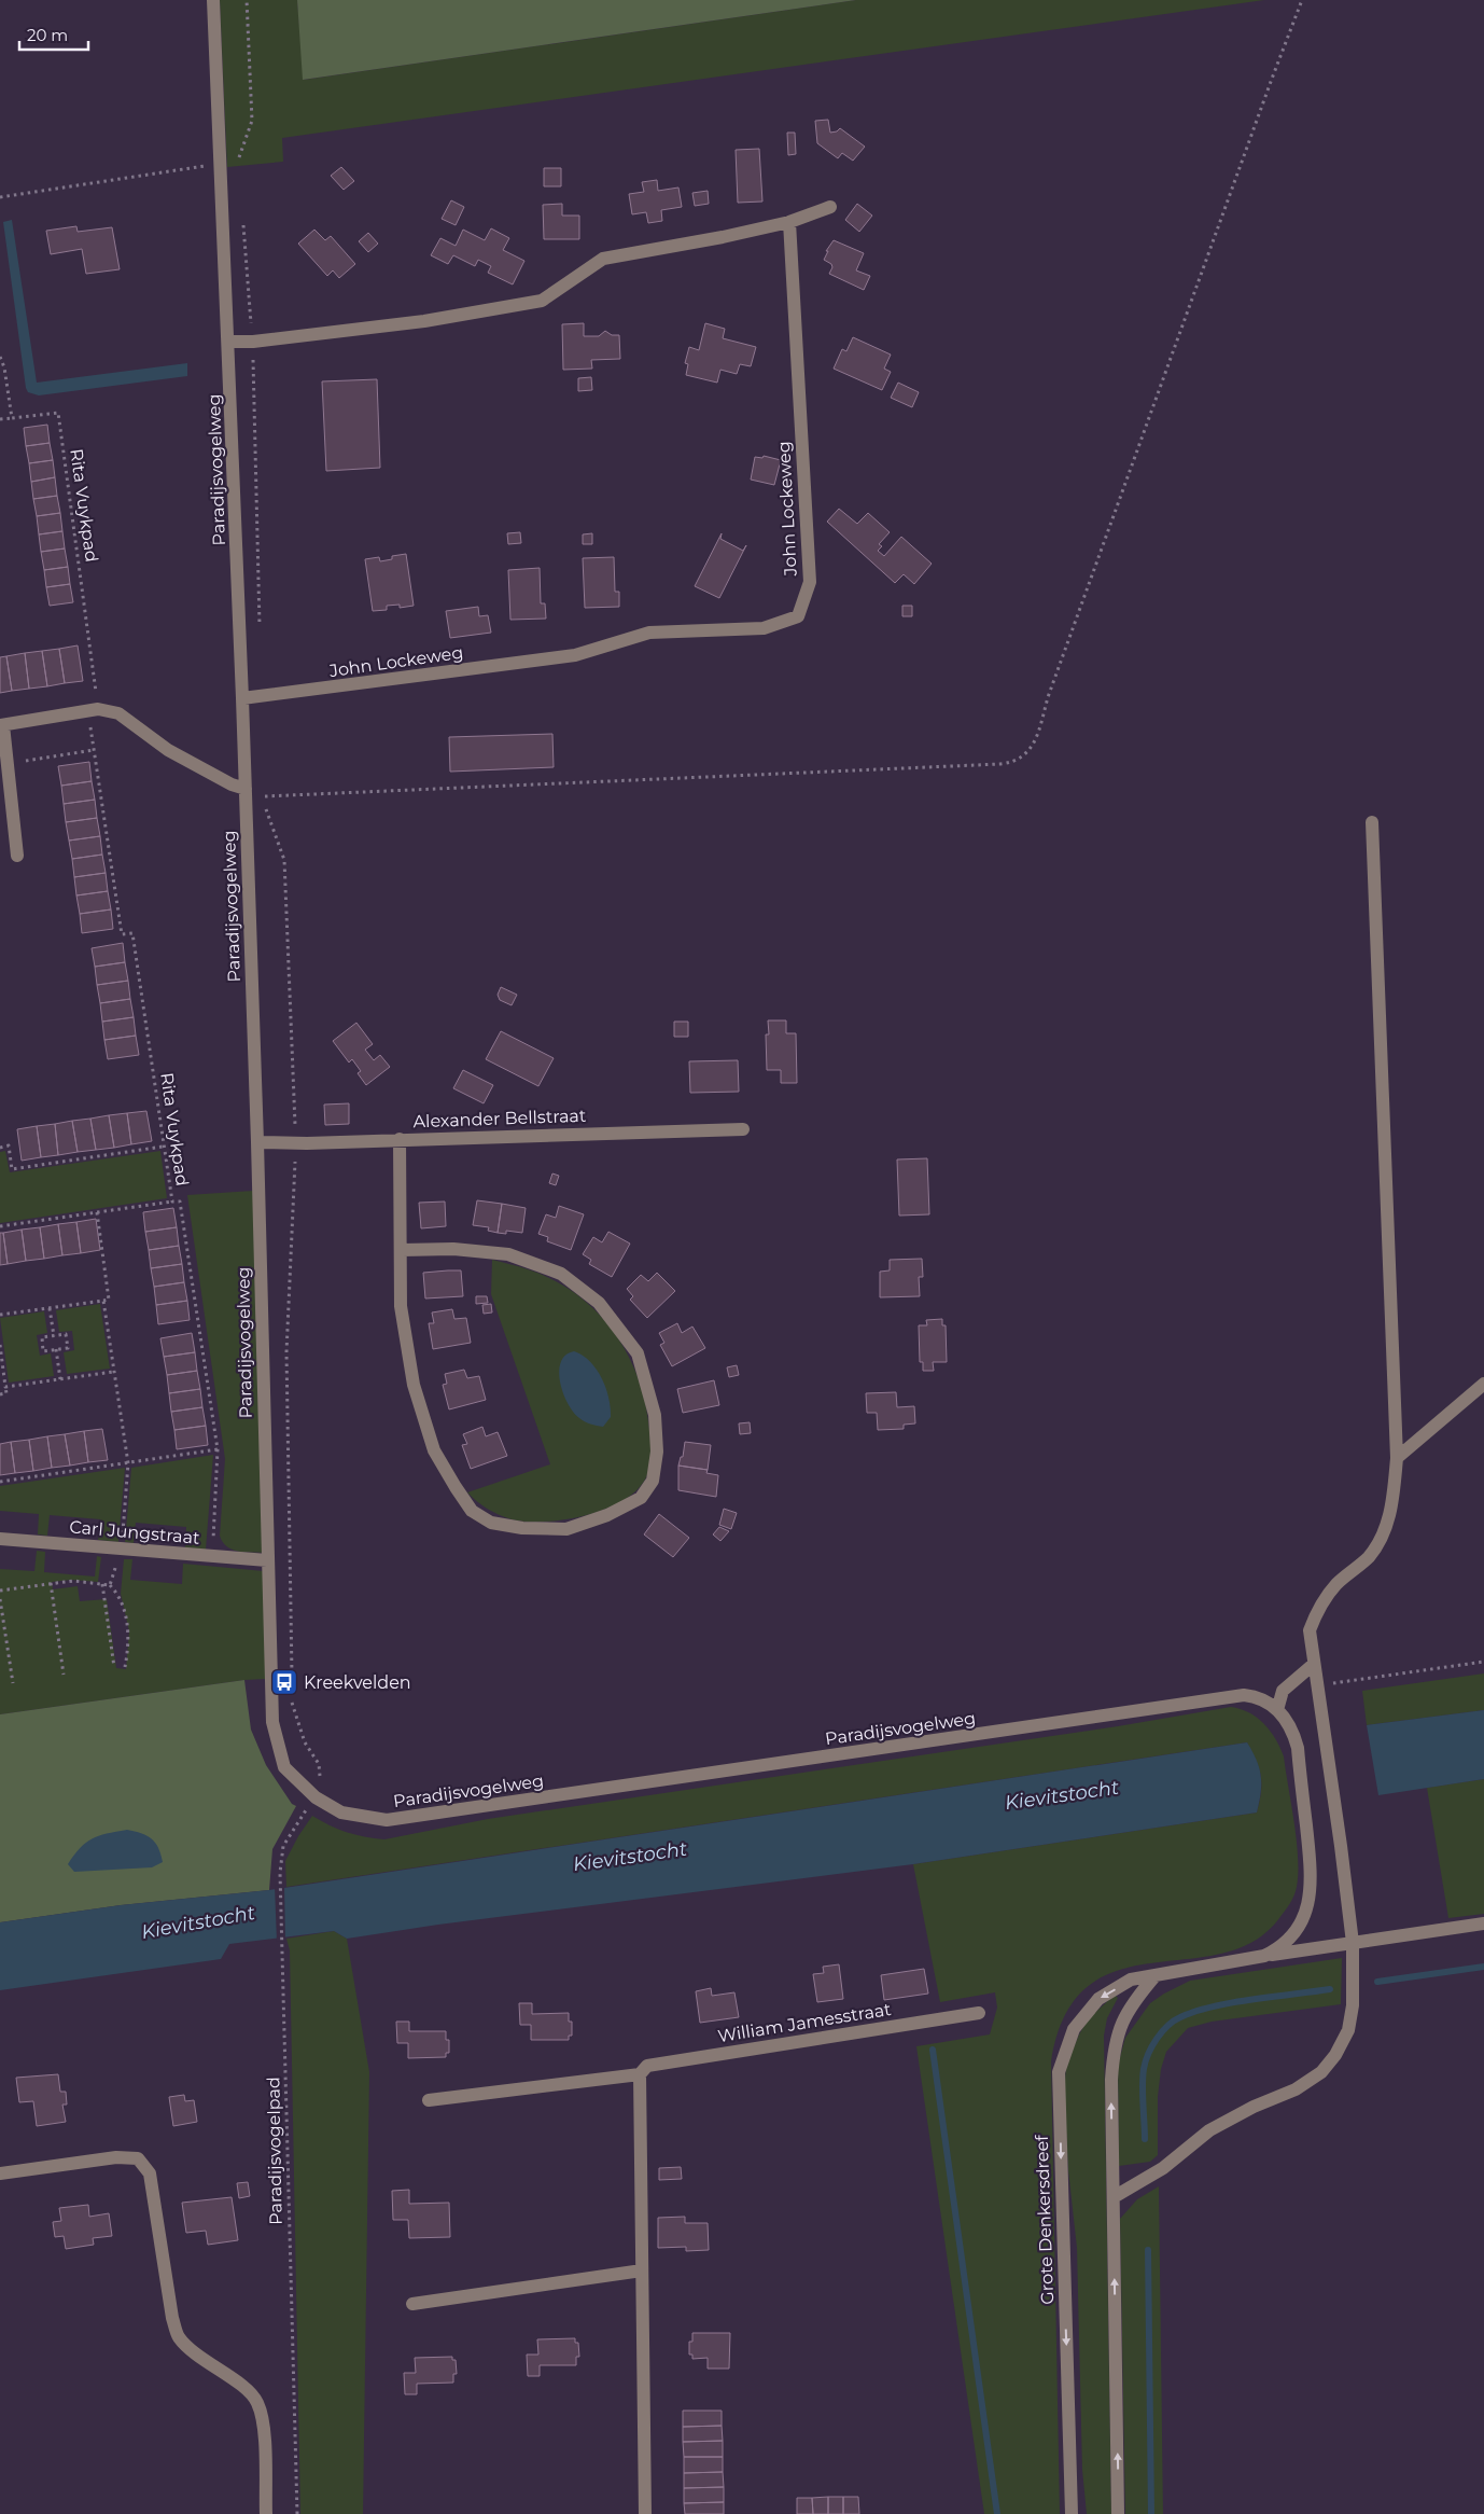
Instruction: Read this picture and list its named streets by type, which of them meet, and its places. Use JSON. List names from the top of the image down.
{
  "streets": {
    "street": [
      "Paradijsvogelweg",
      "John Lockeweg",
      "Alexander Bellstraat",
      "Carl Jungstraat",
      "William Jamesstraat",
      "Grote Denkersdreef"
    ],
    "path": ["Rita Vuykpad", "Paradijsvogelpad"]
  },
  "crossings": [
    ["Paradijsvogelweg", "John Lockeweg"],
    ["Paradijsvogelweg", "Alexander Bellstraat"],
    ["Paradijsvogelweg", "Carl Jungstraat"],
    ["Paradijsvogelweg", "Paradijsvogelpad"],
    ["Paradijsvogelweg", "Grote Denkersdreef"],
    ["Rita Vuykpad", "Carl Jungstraat"]
  ],
  "water": ["Kievitstocht"],
  "places": {
    "bus stop": ["Kreekvelden"]
  },
  "scale_bar": "20 m"
}
